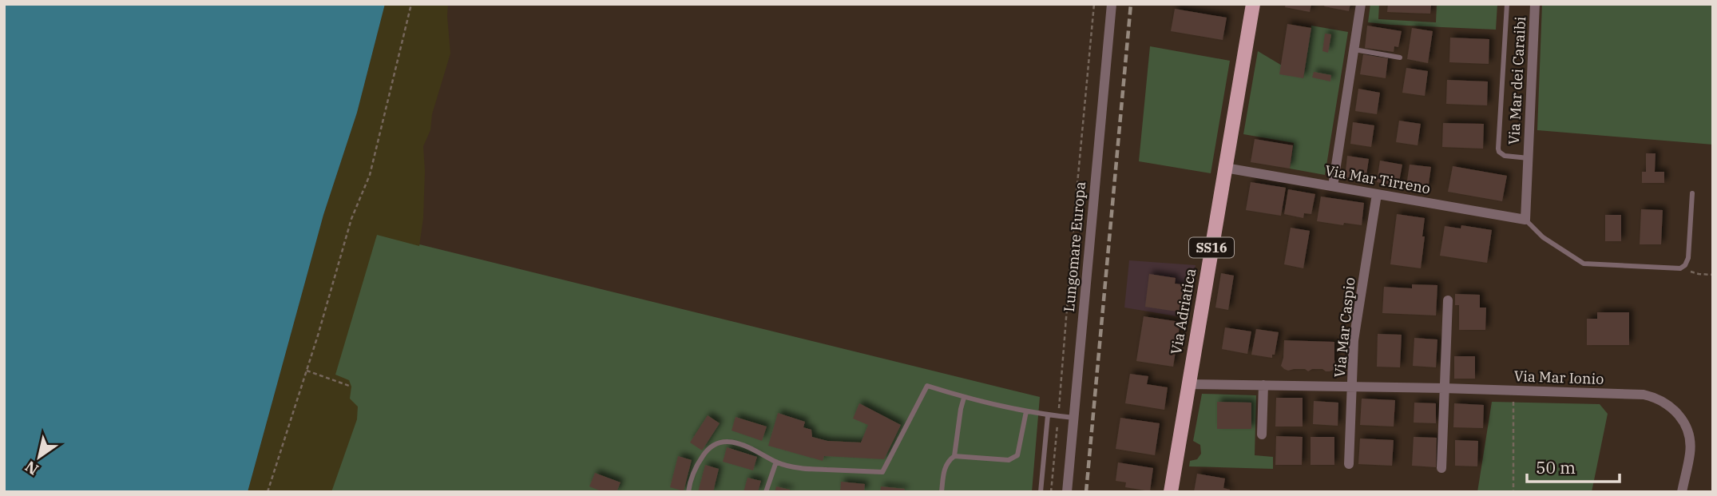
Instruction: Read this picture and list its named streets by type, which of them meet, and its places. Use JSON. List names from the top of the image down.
{
  "streets": {
    "main road": ["SS16", "Via Adriatica"],
    "street": [
      "Via Mar dei Caraibi",
      "Via Mar Tirreno",
      "Lungomare Europa",
      "Via Mar Caspio",
      "Via Mar Ionio"
    ]
  },
  "crossings": [
    ["Via Mar dei Caraibi", "Via Mar Tirreno"],
    ["Via Mar Tirreno", "Via Adriatica"],
    ["Via Mar Tirreno", "Via Mar Caspio"],
    ["Via Adriatica", "Via Mar Ionio"],
    ["Via Mar Caspio", "Via Mar Ionio"]
  ],
  "scale_bar": "50 m",
  "north": "bottom left"
}
